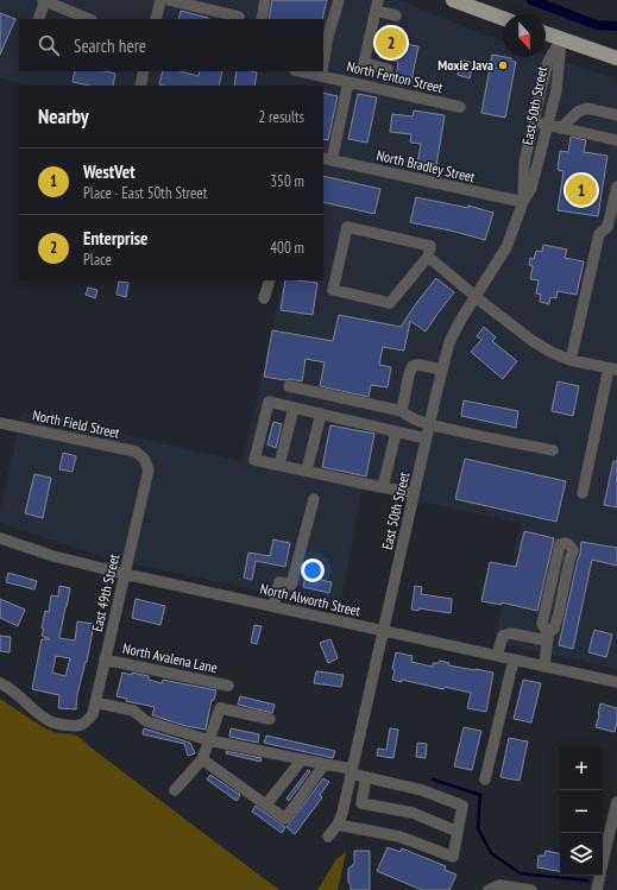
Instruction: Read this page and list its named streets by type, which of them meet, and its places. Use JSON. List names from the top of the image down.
{
  "streets": {
    "street": [
      "North Fenton Street",
      "East 50th Street",
      "North Bradley Street",
      "North Field Street",
      "East 49th Street",
      "North Alworth Street",
      "North Avalena Lane"
    ]
  },
  "crossings": [
    ["East 50th Street", "North Bradley Street"],
    ["East 50th Street", "North Alworth Street"],
    ["North Field Street", "East 49th Street"],
    ["East 49th Street", "North Alworth Street"],
    ["East 49th Street", "North Avalena Lane"]
  ],
  "places": ["Moxie Java"],
  "north": "bottom",
  "page": {
    "search": "Search here",
    "pins": ["2", "1"],
    "heading": ["Nearby", "2 results"],
    "list": [
      {
        "mark": "1",
        "name": "WestVet",
        "note": "Place · East 50th Street",
        "value": "350 m"
      },
      {
        "mark": "2",
        "name": "Enterprise",
        "note": "Place",
        "value": "400 m"
      }
    ],
    "map_buttons": ["+", "−"]
  }
}
